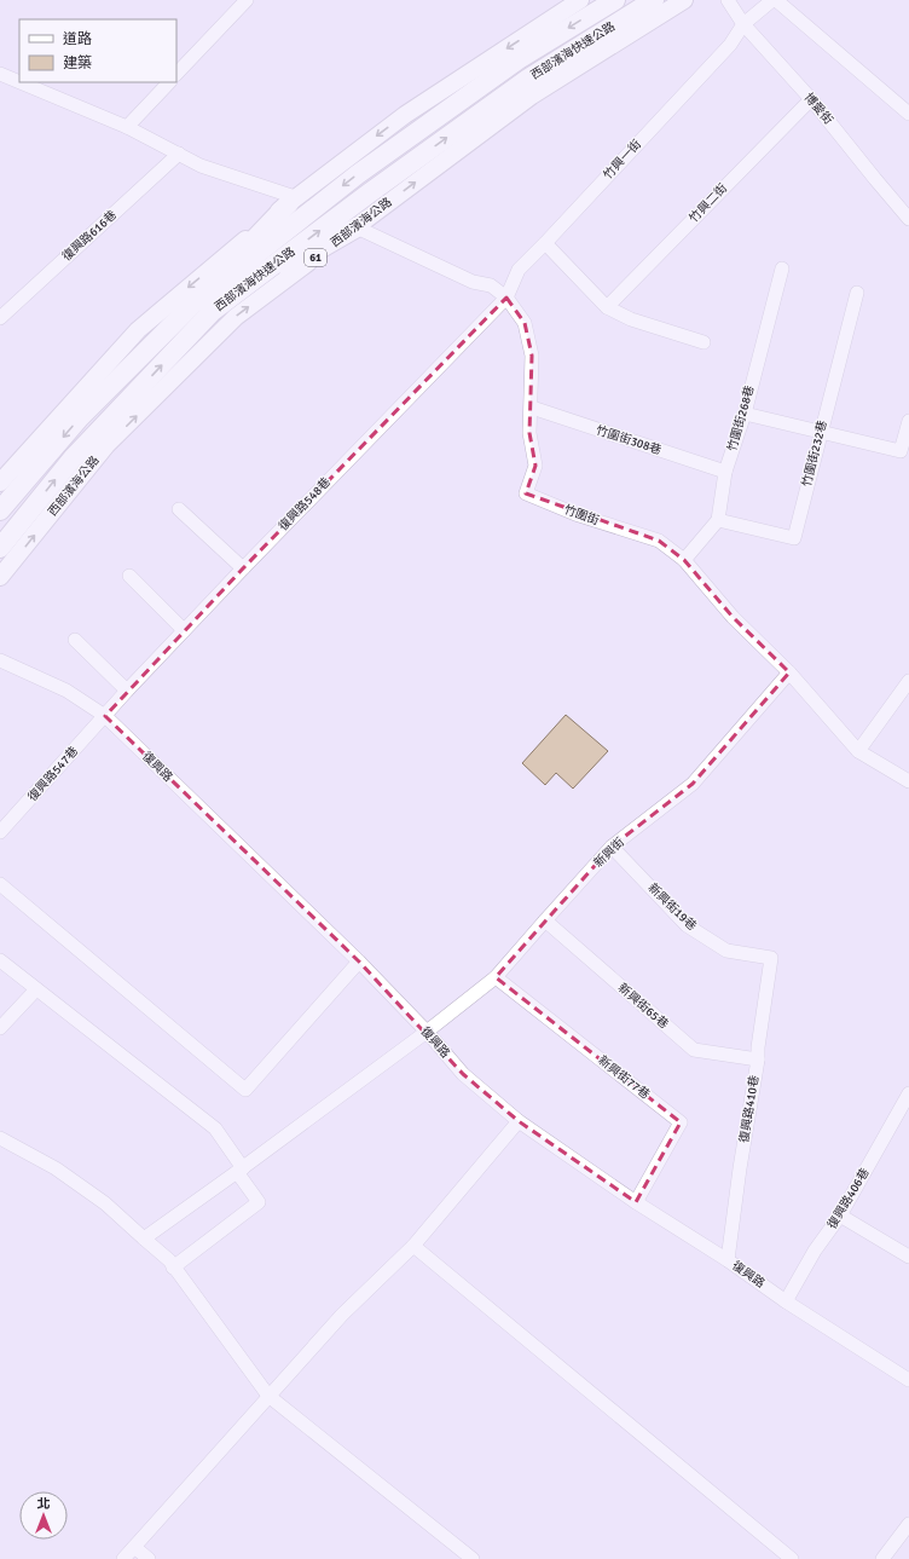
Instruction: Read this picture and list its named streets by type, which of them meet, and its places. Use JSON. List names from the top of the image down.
{
  "streets": {
    "highway": ["西部濱海快速公路", "61"],
    "main road": ["西部濱海公路"],
    "street": [
      "博愛街",
      "竹興一街",
      "竹興二街",
      "復興路616巷",
      "竹圍街268巷",
      "竹圍街308巷",
      "竹圍街232巷",
      "復興路548巷",
      "竹圍街",
      "復興路",
      "復興路547巷",
      "新興街",
      "新興街19巷",
      "新興街65巷",
      "新興街77巷",
      "復興路410巷",
      "復興路406巷"
    ]
  },
  "crossings": [
    ["博愛街", "竹興一街"],
    ["博愛街", "竹興二街"],
    ["竹興一街", "復興路548巷"],
    ["竹興一街", "竹圍街"],
    ["西部濱海公路", "竹圍街"],
    ["竹圍街268巷", "竹圍街308巷"],
    ["竹圍街268巷", "竹圍街232巷"],
    ["竹圍街308巷", "竹圍街"],
    ["復興路548巷", "竹圍街"],
    ["復興路548巷", "復興路"],
    ["復興路548巷", "復興路547巷"],
    ["竹圍街", "新興街"],
    ["復興路", "復興路547巷"],
    ["復興路", "新興街"],
    ["復興路", "新興街77巷"],
    ["復興路", "復興路410巷"],
    ["復興路", "復興路406巷"],
    ["新興街", "新興街19巷"],
    ["新興街", "新興街65巷"],
    ["新興街", "新興街77巷"],
    ["新興街19巷", "復興路410巷"],
    ["新興街65巷", "復興路410巷"]
  ],
  "legend": ["道路", "建築"],
  "north": "top"
}
